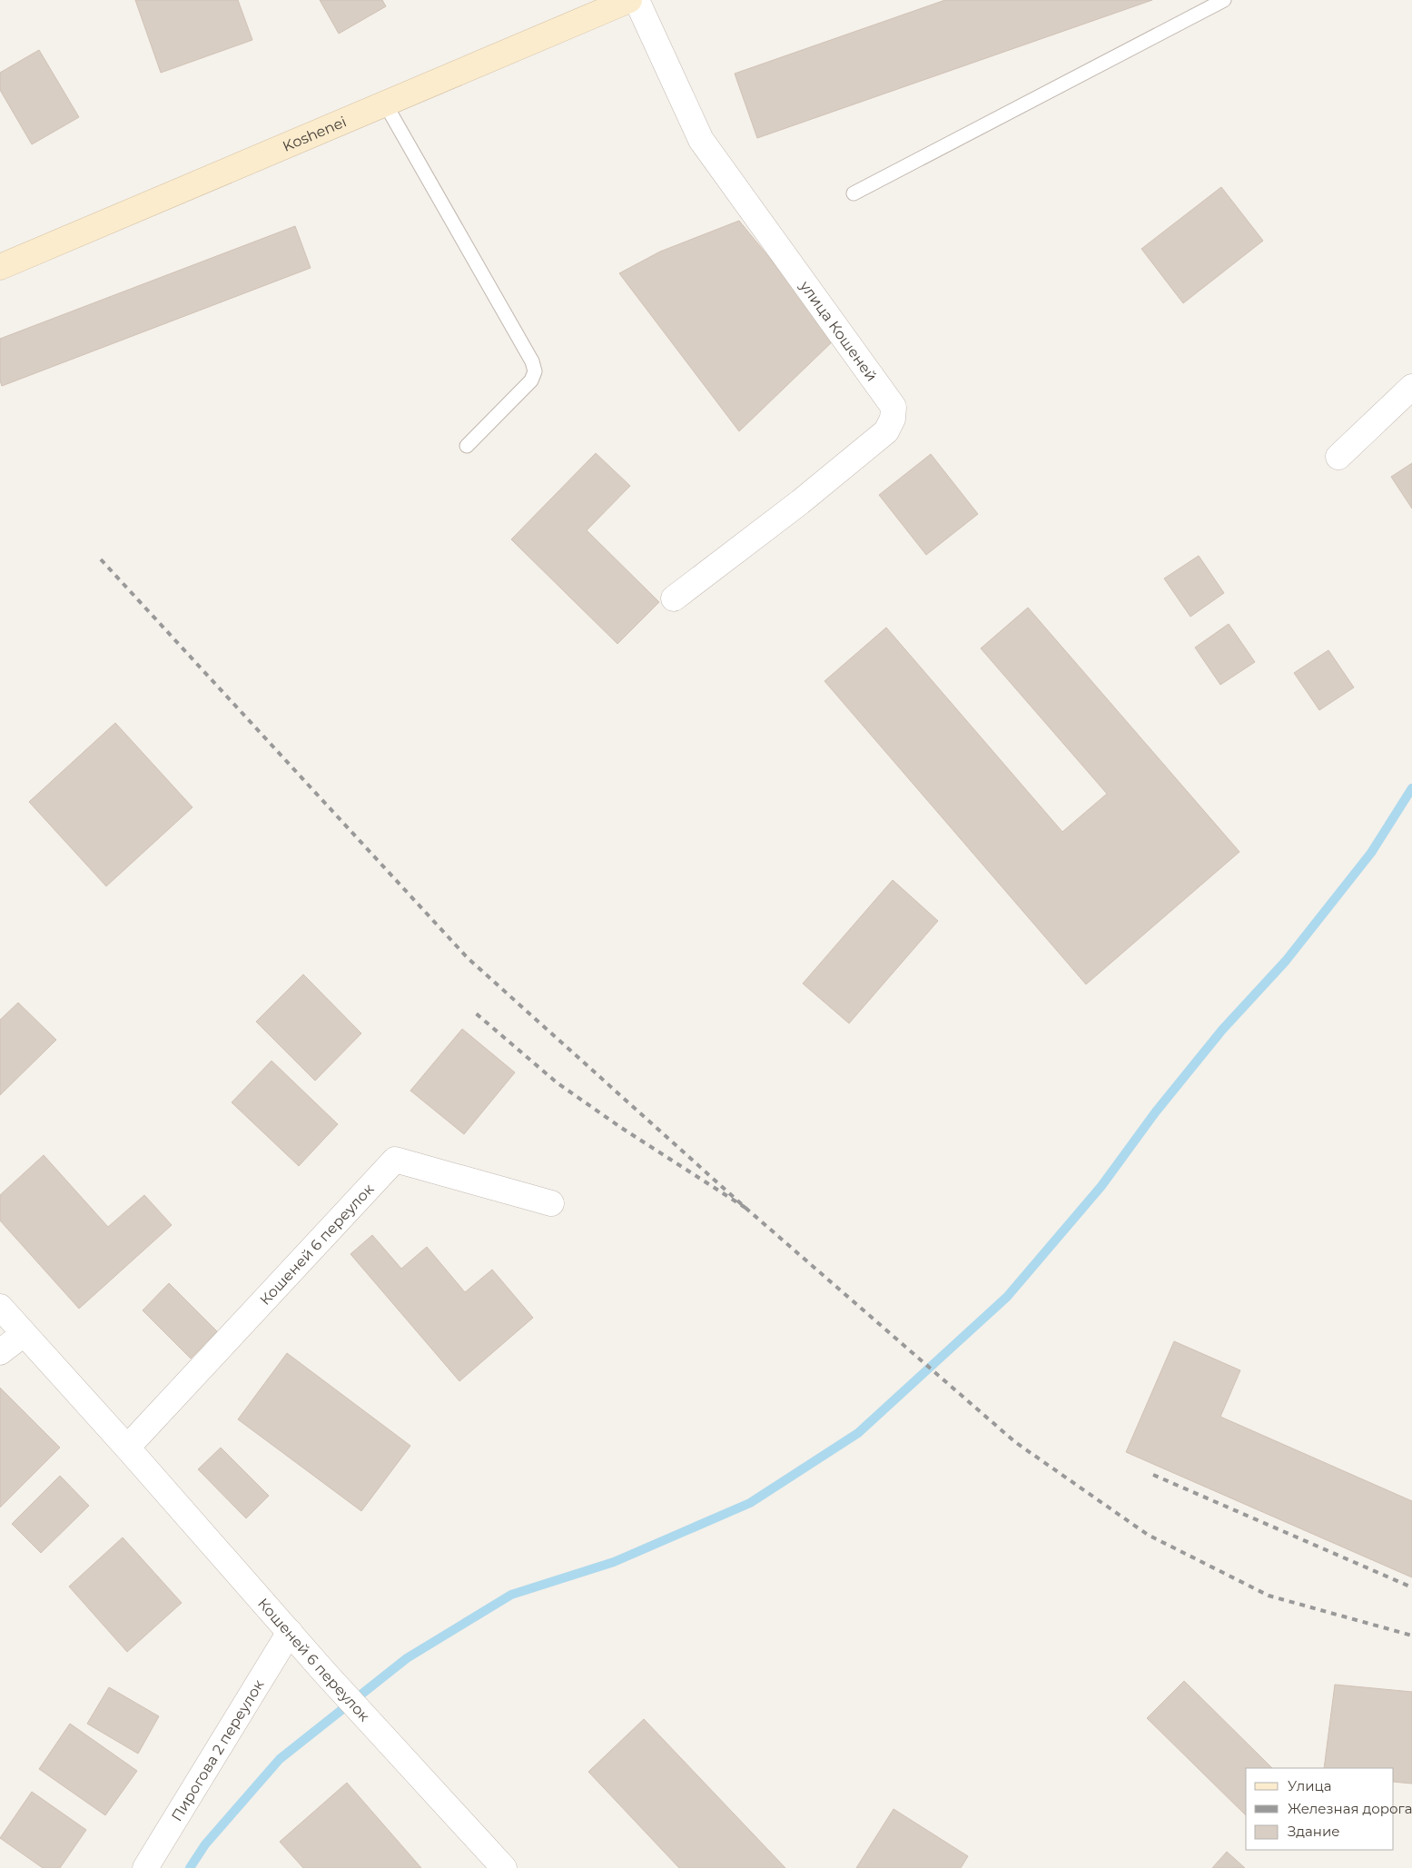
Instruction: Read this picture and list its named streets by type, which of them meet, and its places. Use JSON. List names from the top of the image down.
{
  "streets": {
    "main road": ["Koshenei"],
    "street": ["улица Кошеней", "Кошеней 6 переулок", "Пирогова 2 переулок"]
  },
  "crossings": [
    ["Кошеней 6 переулок", "Пирогова 2 переулок"]
  ],
  "legend": ["Улица", "Железная дорога", "Здание"]
}
